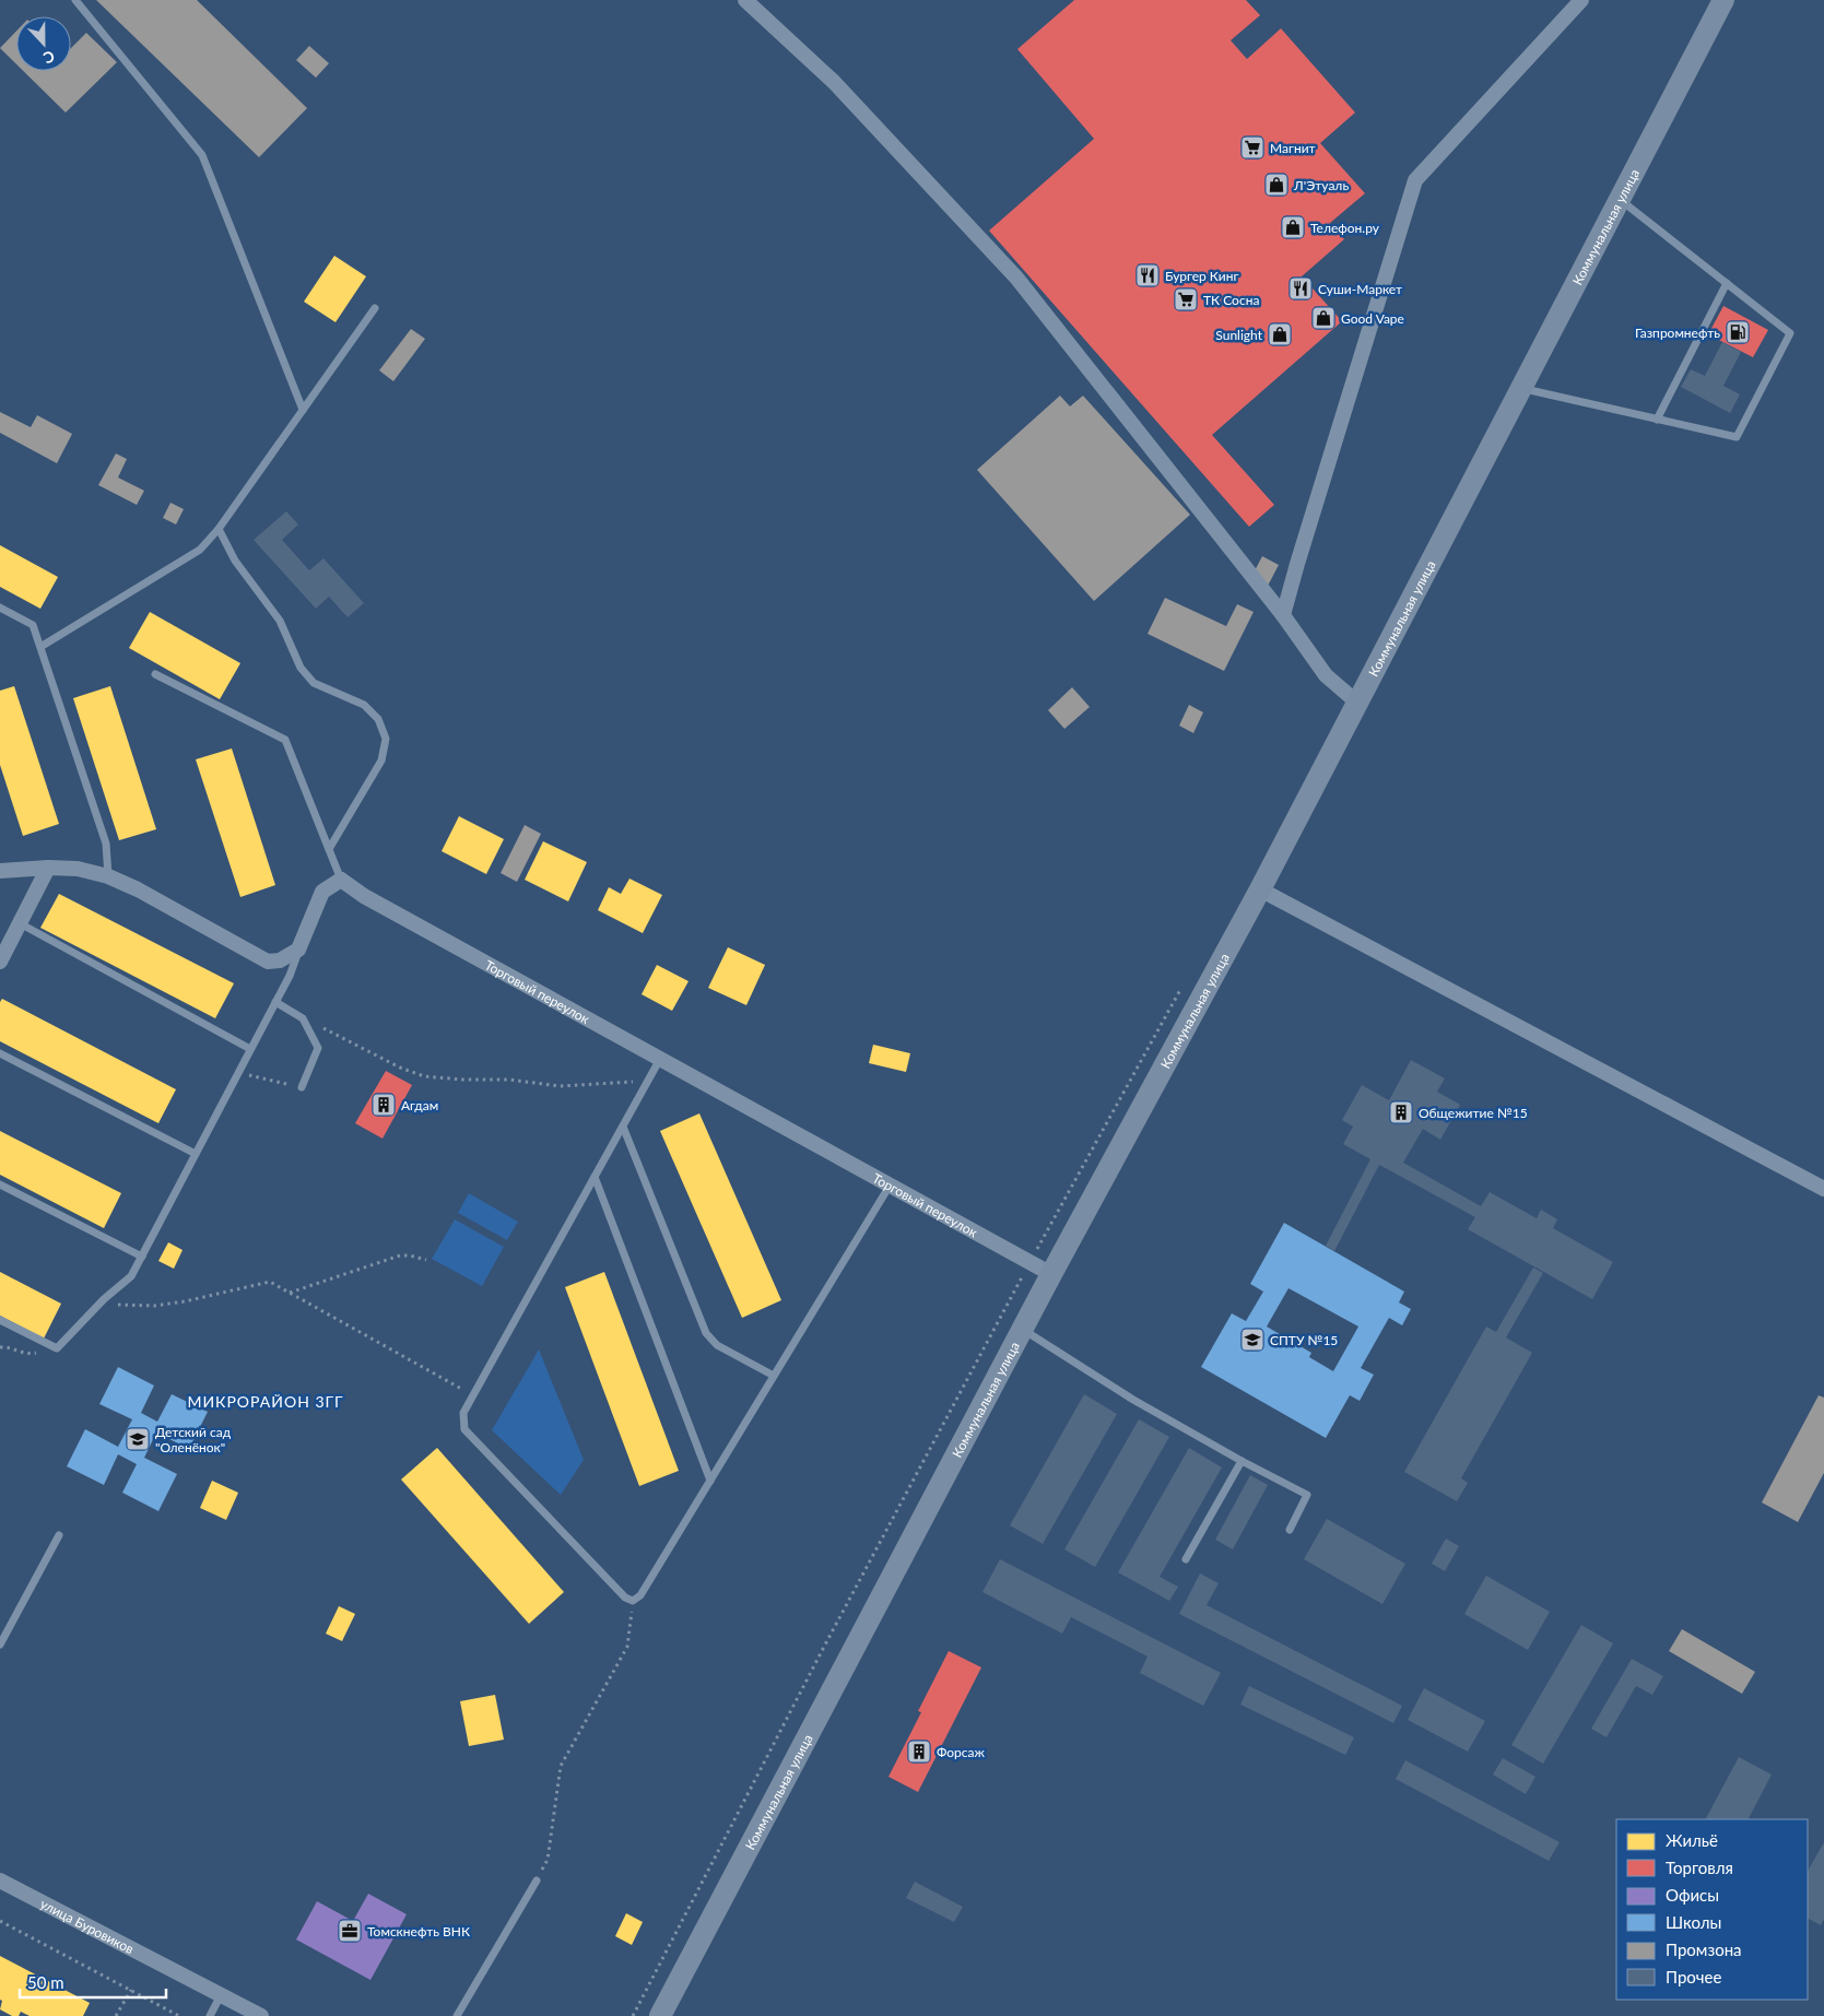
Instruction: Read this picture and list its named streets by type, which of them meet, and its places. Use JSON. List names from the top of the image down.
{
  "streets": {
    "main road": ["Коммунальная улица"],
    "street": ["Торговый переулок", "улица Буровиков"]
  },
  "crossings": [
    ["Коммунальная улица", "Торговый переулок"]
  ],
  "districts": ["МИКРОРАЙОН 3ГГ"],
  "places": {
    "supermarket": ["Магнит", "ТК Сосна"],
    "shop": [
      "Л'Этуаль",
      "Телефон.ру",
      "Good Vape",
      "Sunlight"
    ],
    "restaurant": ["Бургер Кинг", "Суши-Маркет"],
    "fuel station": ["Газпромнефть"],
    "building": ["Агдам", "Общежитие №15", "Форсаж"],
    "school or university": ["СПТУ №15", "Детский сад \"Оленёнок\""],
    "office": ["Томскнефть ВНК"]
  },
  "legend": [
    "Жильё",
    "Торговля",
    "Офисы",
    "Школы",
    "Промзона",
    "Прочее"
  ],
  "scale_bar": "50 m",
  "north": "bottom"
}
